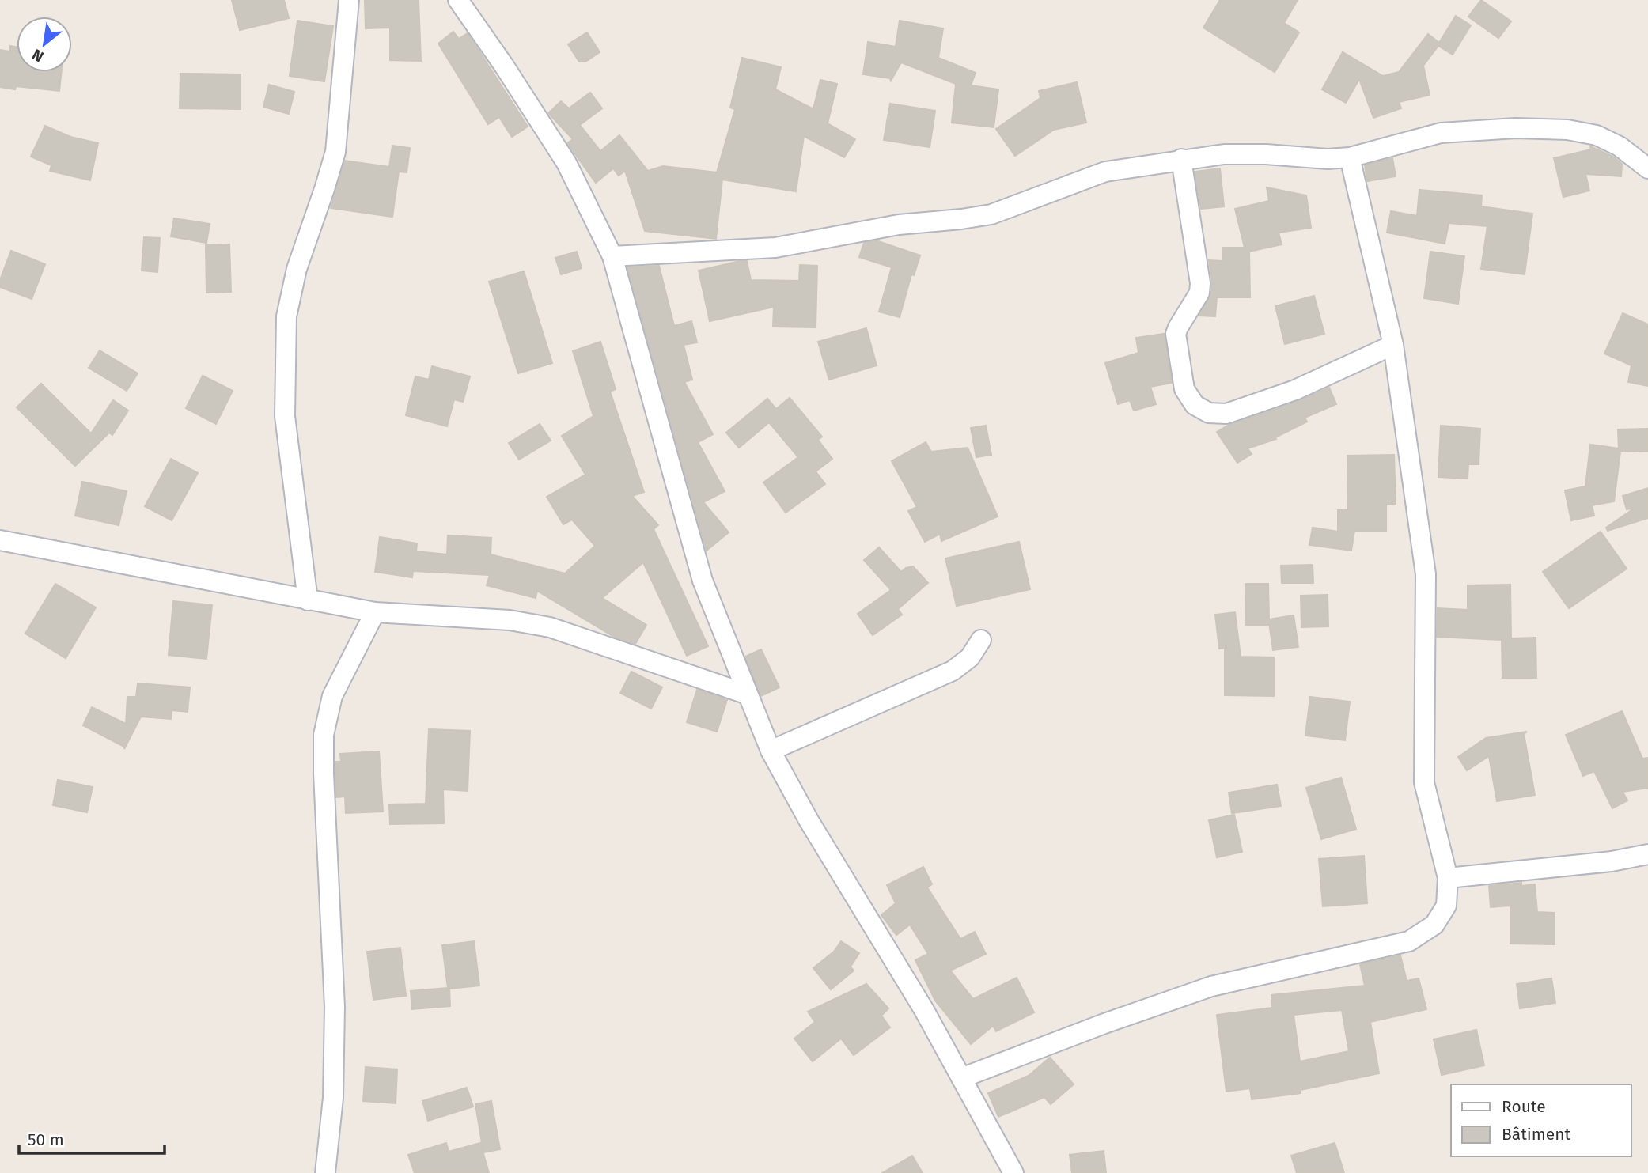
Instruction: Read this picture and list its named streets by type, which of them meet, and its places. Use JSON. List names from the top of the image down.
{
  "legend": ["Route", "Bâtiment"],
  "scale_bar": "50 m",
  "north": "bottom left"
}
